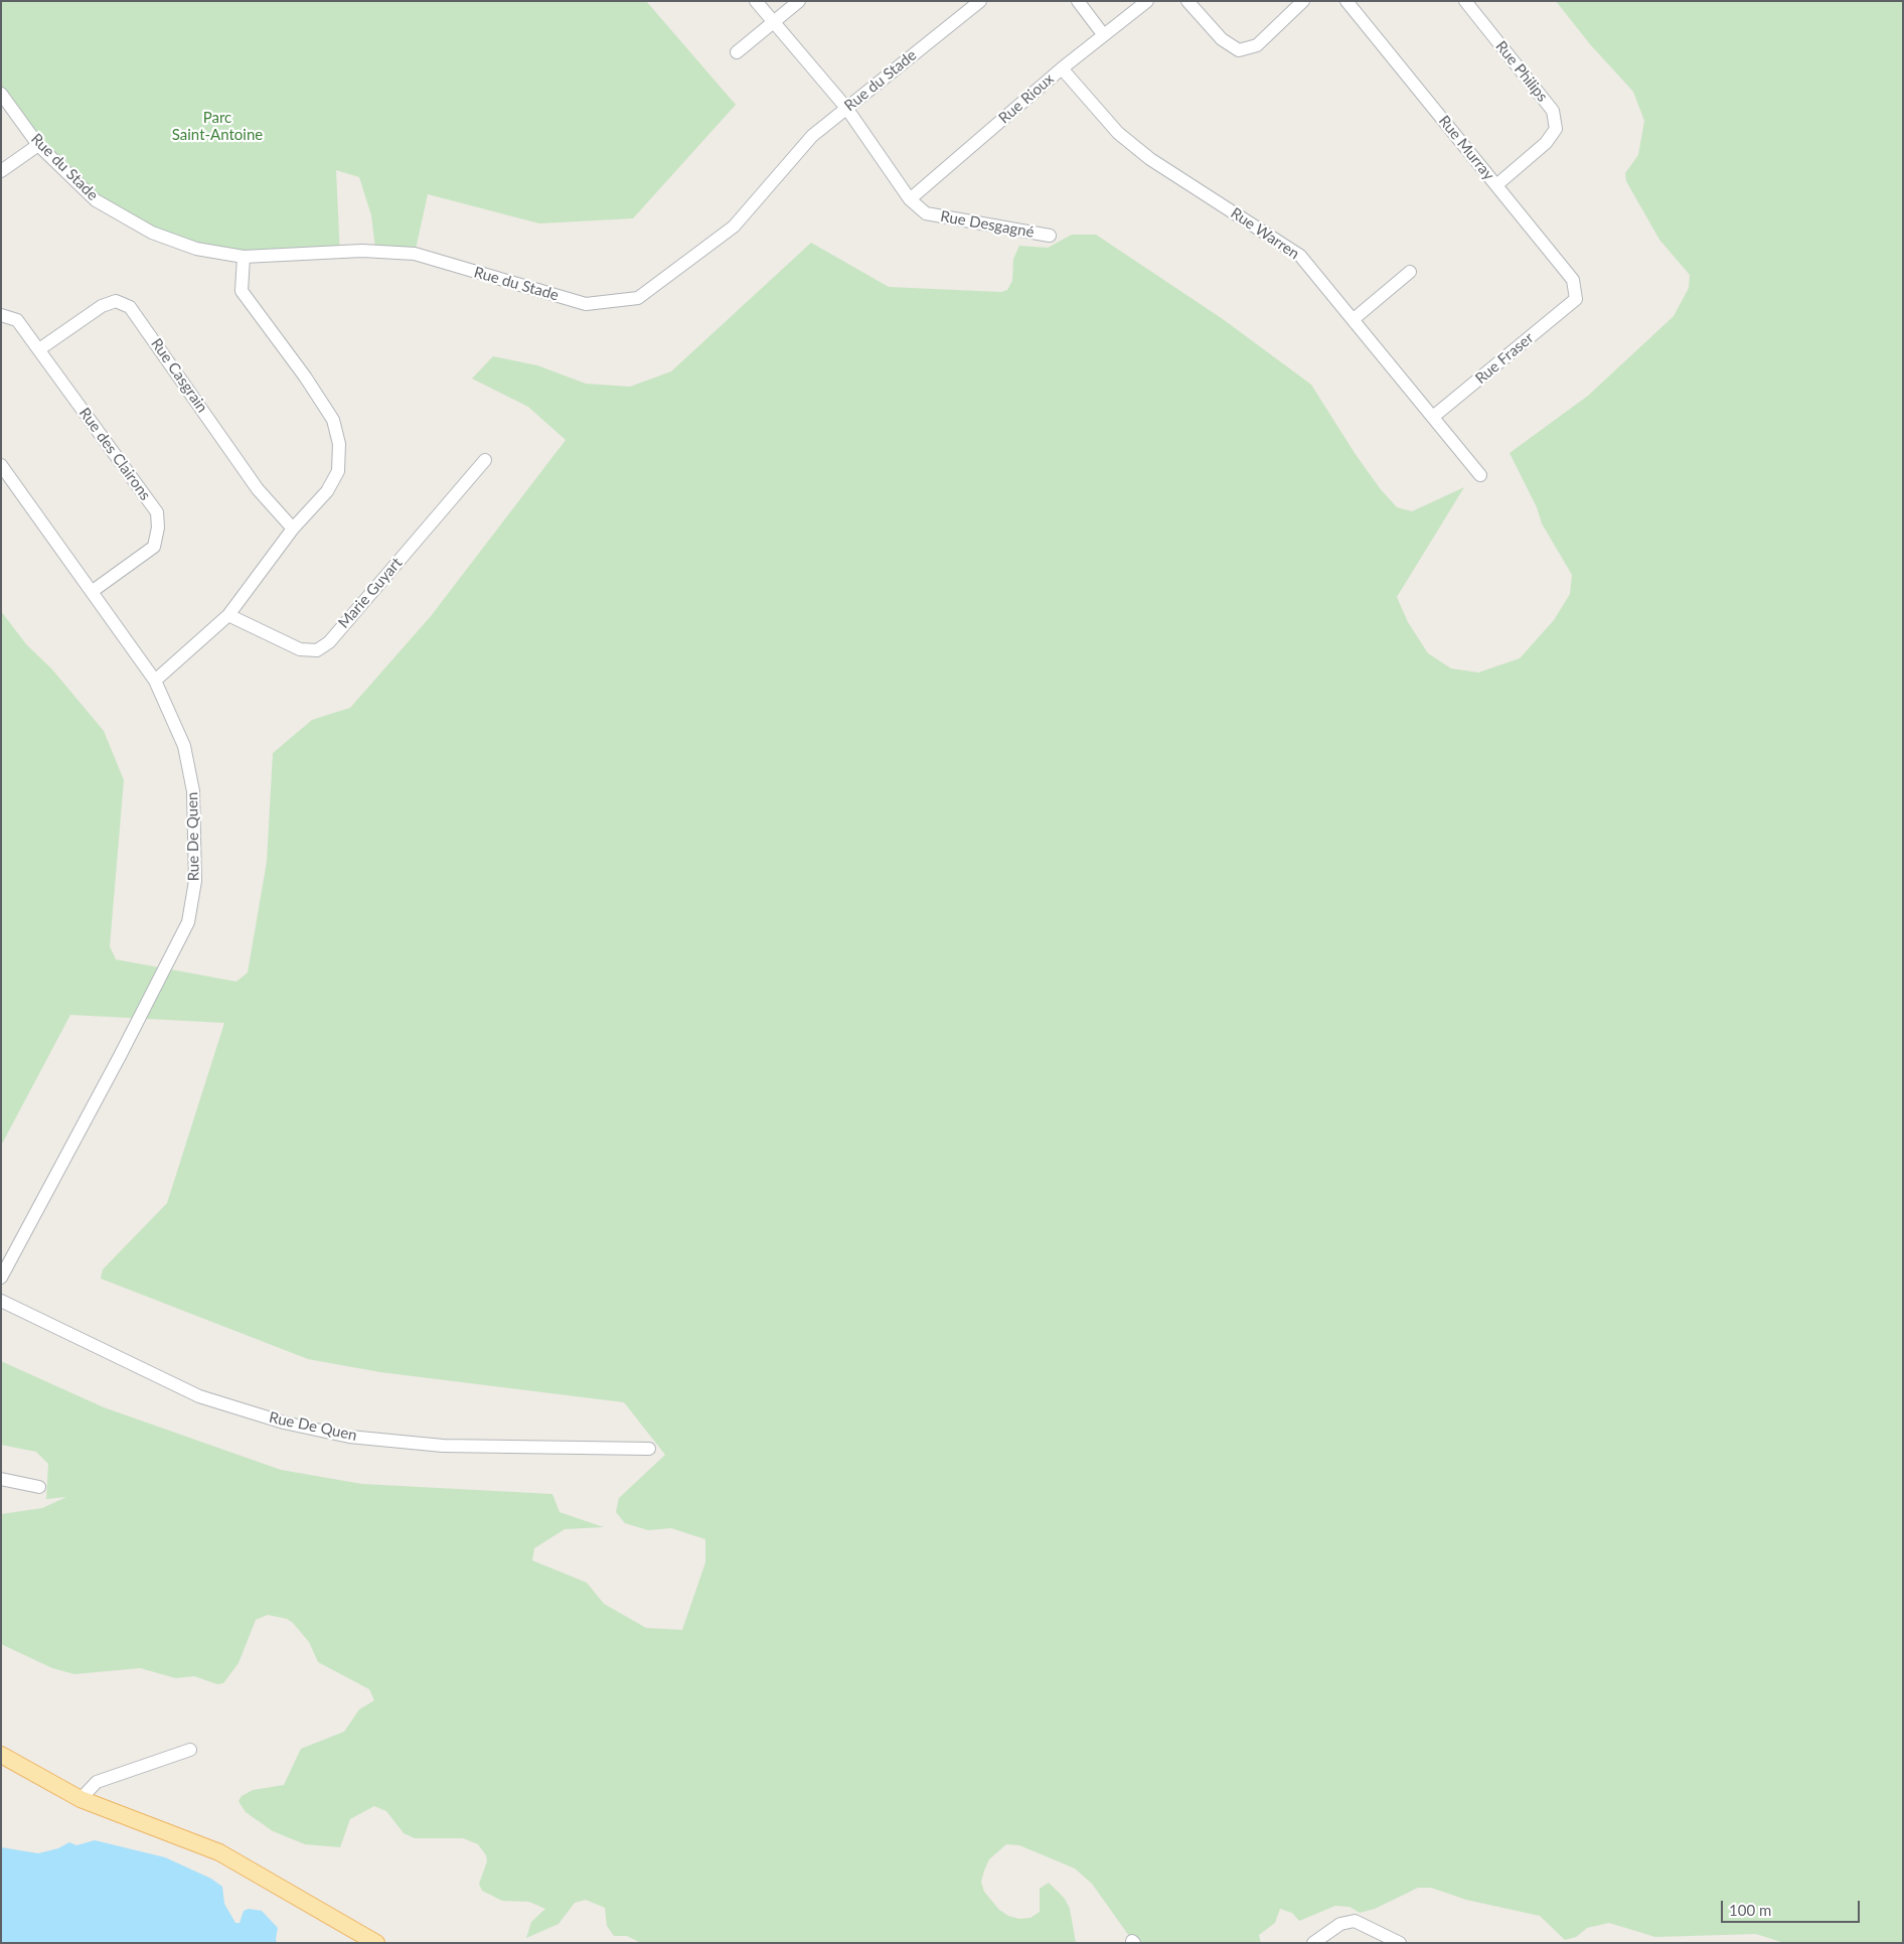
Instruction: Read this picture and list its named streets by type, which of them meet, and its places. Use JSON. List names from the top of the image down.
{
  "streets": {
    "street": [
      "Rue Philips",
      "Rue du Stade",
      "Rue Rioux",
      "Rue Murray",
      "Rue Desgagné",
      "Rue Warren",
      "Rue Fraser",
      "Rue Casgrain",
      "Rue des Clairons",
      "Marie Guyart",
      "Rue De Quen"
    ]
  },
  "crossings": [
    ["Rue Philips", "Rue Murray"],
    ["Rue du Stade", "Rue Desgagné"],
    ["Rue Rioux", "Rue Desgagné"],
    ["Rue Rioux", "Rue Warren"],
    ["Rue Murray", "Rue Fraser"],
    ["Rue Warren", "Rue Fraser"],
    ["Rue Casgrain", "Rue des Clairons"],
    ["Rue des Clairons", "Rue De Quen"]
  ],
  "parks": ["Parc Saint-Antoine"],
  "scale_bar": "100 m"
}
